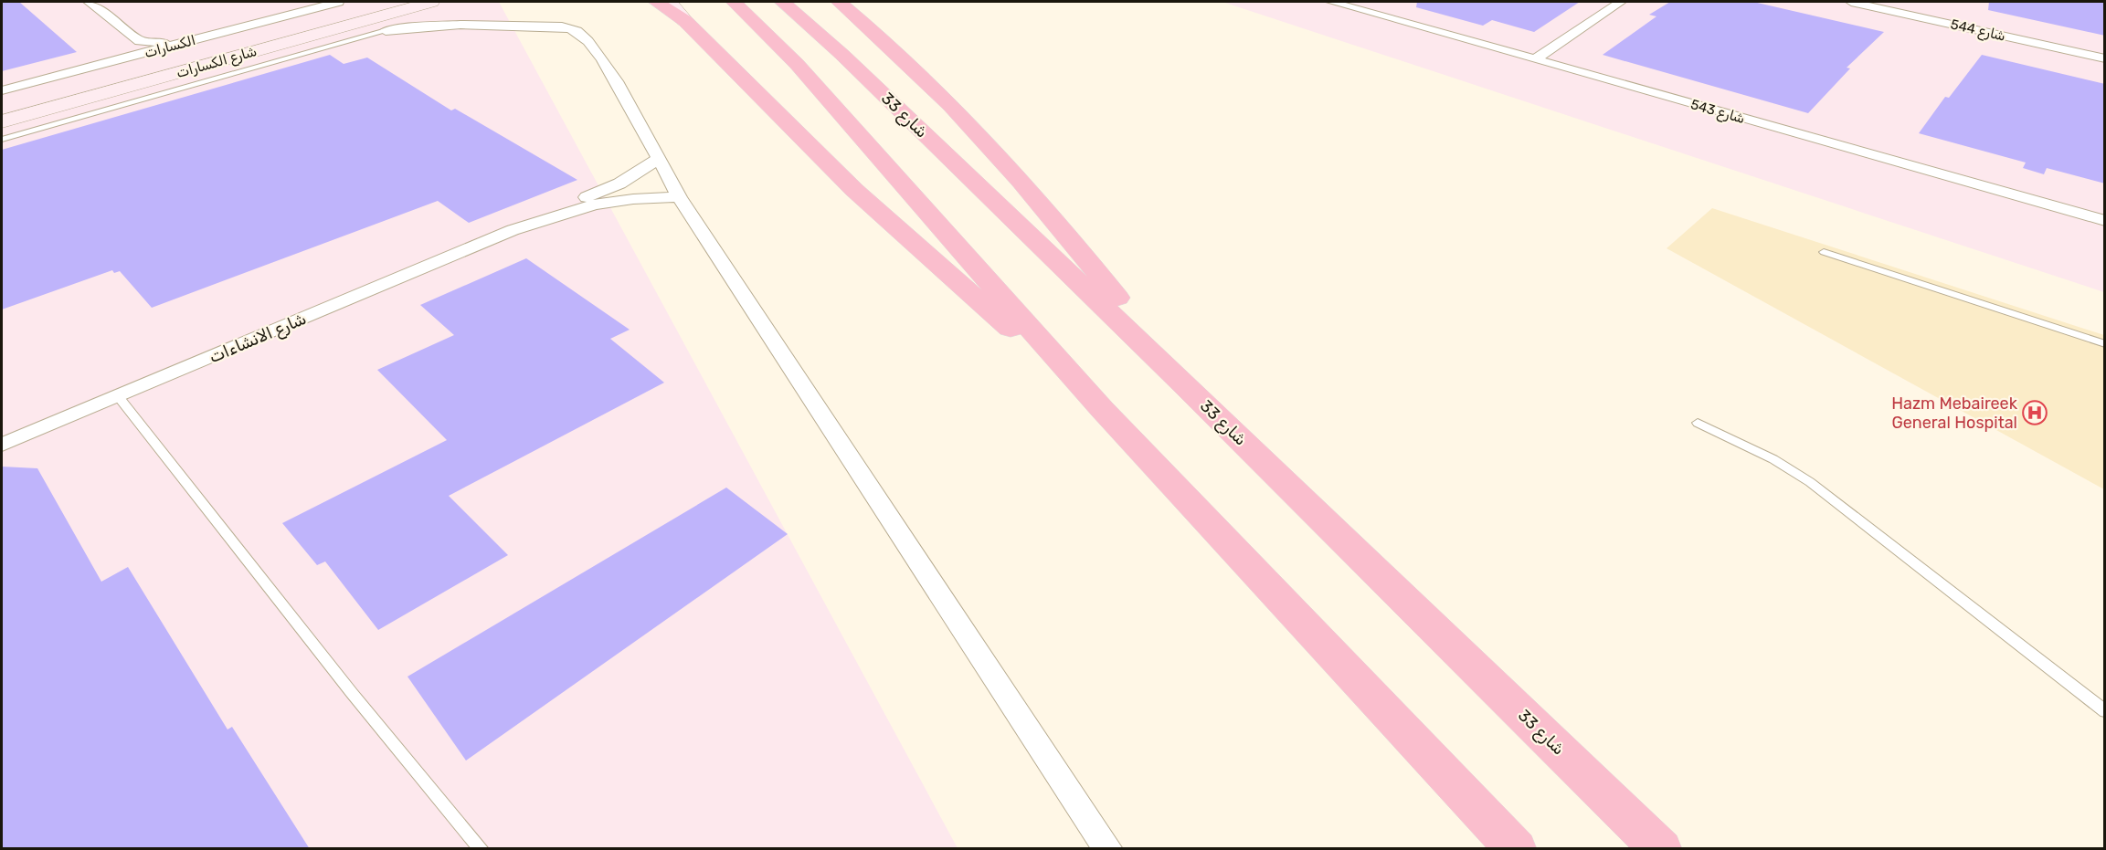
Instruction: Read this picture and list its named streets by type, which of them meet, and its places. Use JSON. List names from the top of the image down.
{
  "streets": {
    "highway": ["شارع 33"],
    "street": [
      "شارع 544",
      "الكسارات",
      "شارع الكسارات",
      "شارع 543",
      "شارع الانشاءات"
    ]
  },
  "places": {
    "hospital": ["Hazm Mebaireek General Hospital"]
  }
}
